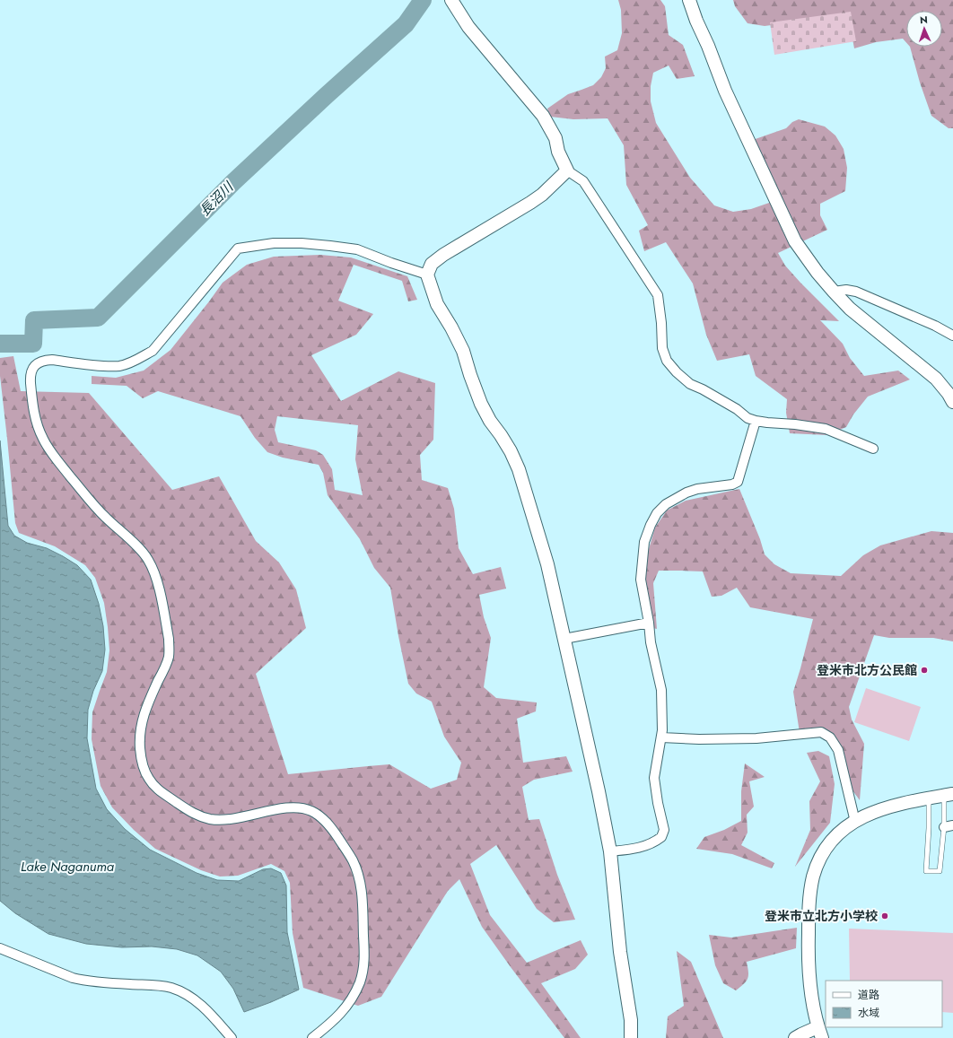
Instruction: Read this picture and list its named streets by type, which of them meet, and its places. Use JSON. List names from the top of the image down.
{
  "water": ["長沼川", "Lake Naganuma"],
  "places": ["登米市北方公民館", "登米市立北方小学校"],
  "legend": ["道路", "水域"],
  "north": "top"
}
